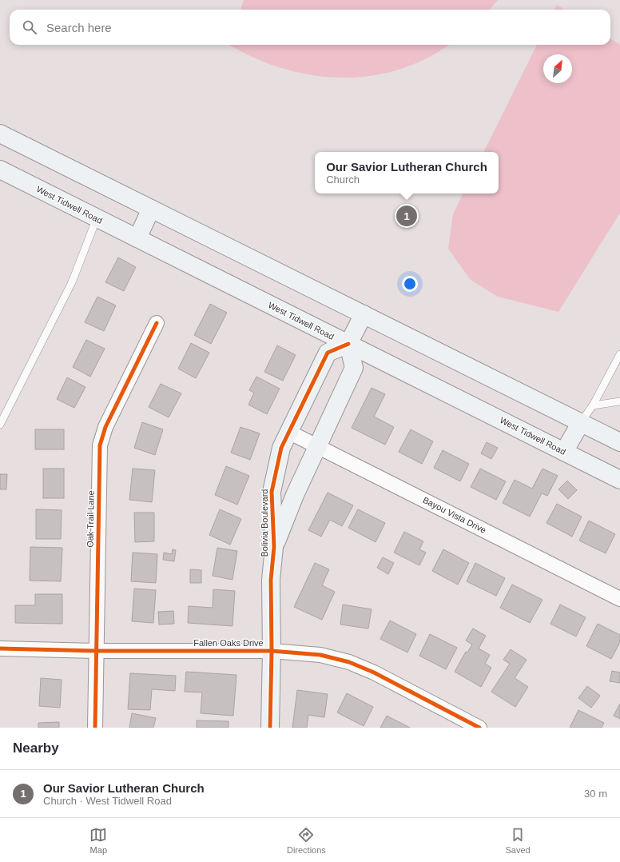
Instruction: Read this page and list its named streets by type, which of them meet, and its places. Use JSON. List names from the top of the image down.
{
  "streets": {
    "main road": ["West Tidwell Road", "Bolivia Boulevard"],
    "street": ["Bayou Vista Drive", "Oak Trail Lane", "Fallen Oaks Drive"]
  },
  "crossings": [
    ["West Tidwell Road", "Bolivia Boulevard"],
    ["Bayou Vista Drive", "Bolivia Boulevard"],
    ["Oak Trail Lane", "Fallen Oaks Drive"],
    ["Bolivia Boulevard", "Fallen Oaks Drive"]
  ],
  "north": "top right",
  "page": {
    "search": "Search here",
    "popup": ["Our Savior Lutheran Church", "Church"],
    "pins": "1",
    "heading": "Nearby",
    "list": [
      {
        "mark": "1",
        "name": "Our Savior Lutheran Church",
        "note": "Church · West Tidwell Road",
        "value": "30 m"
      }
    ],
    "nav": ["Map", "Directions", "Saved"]
  }
}
